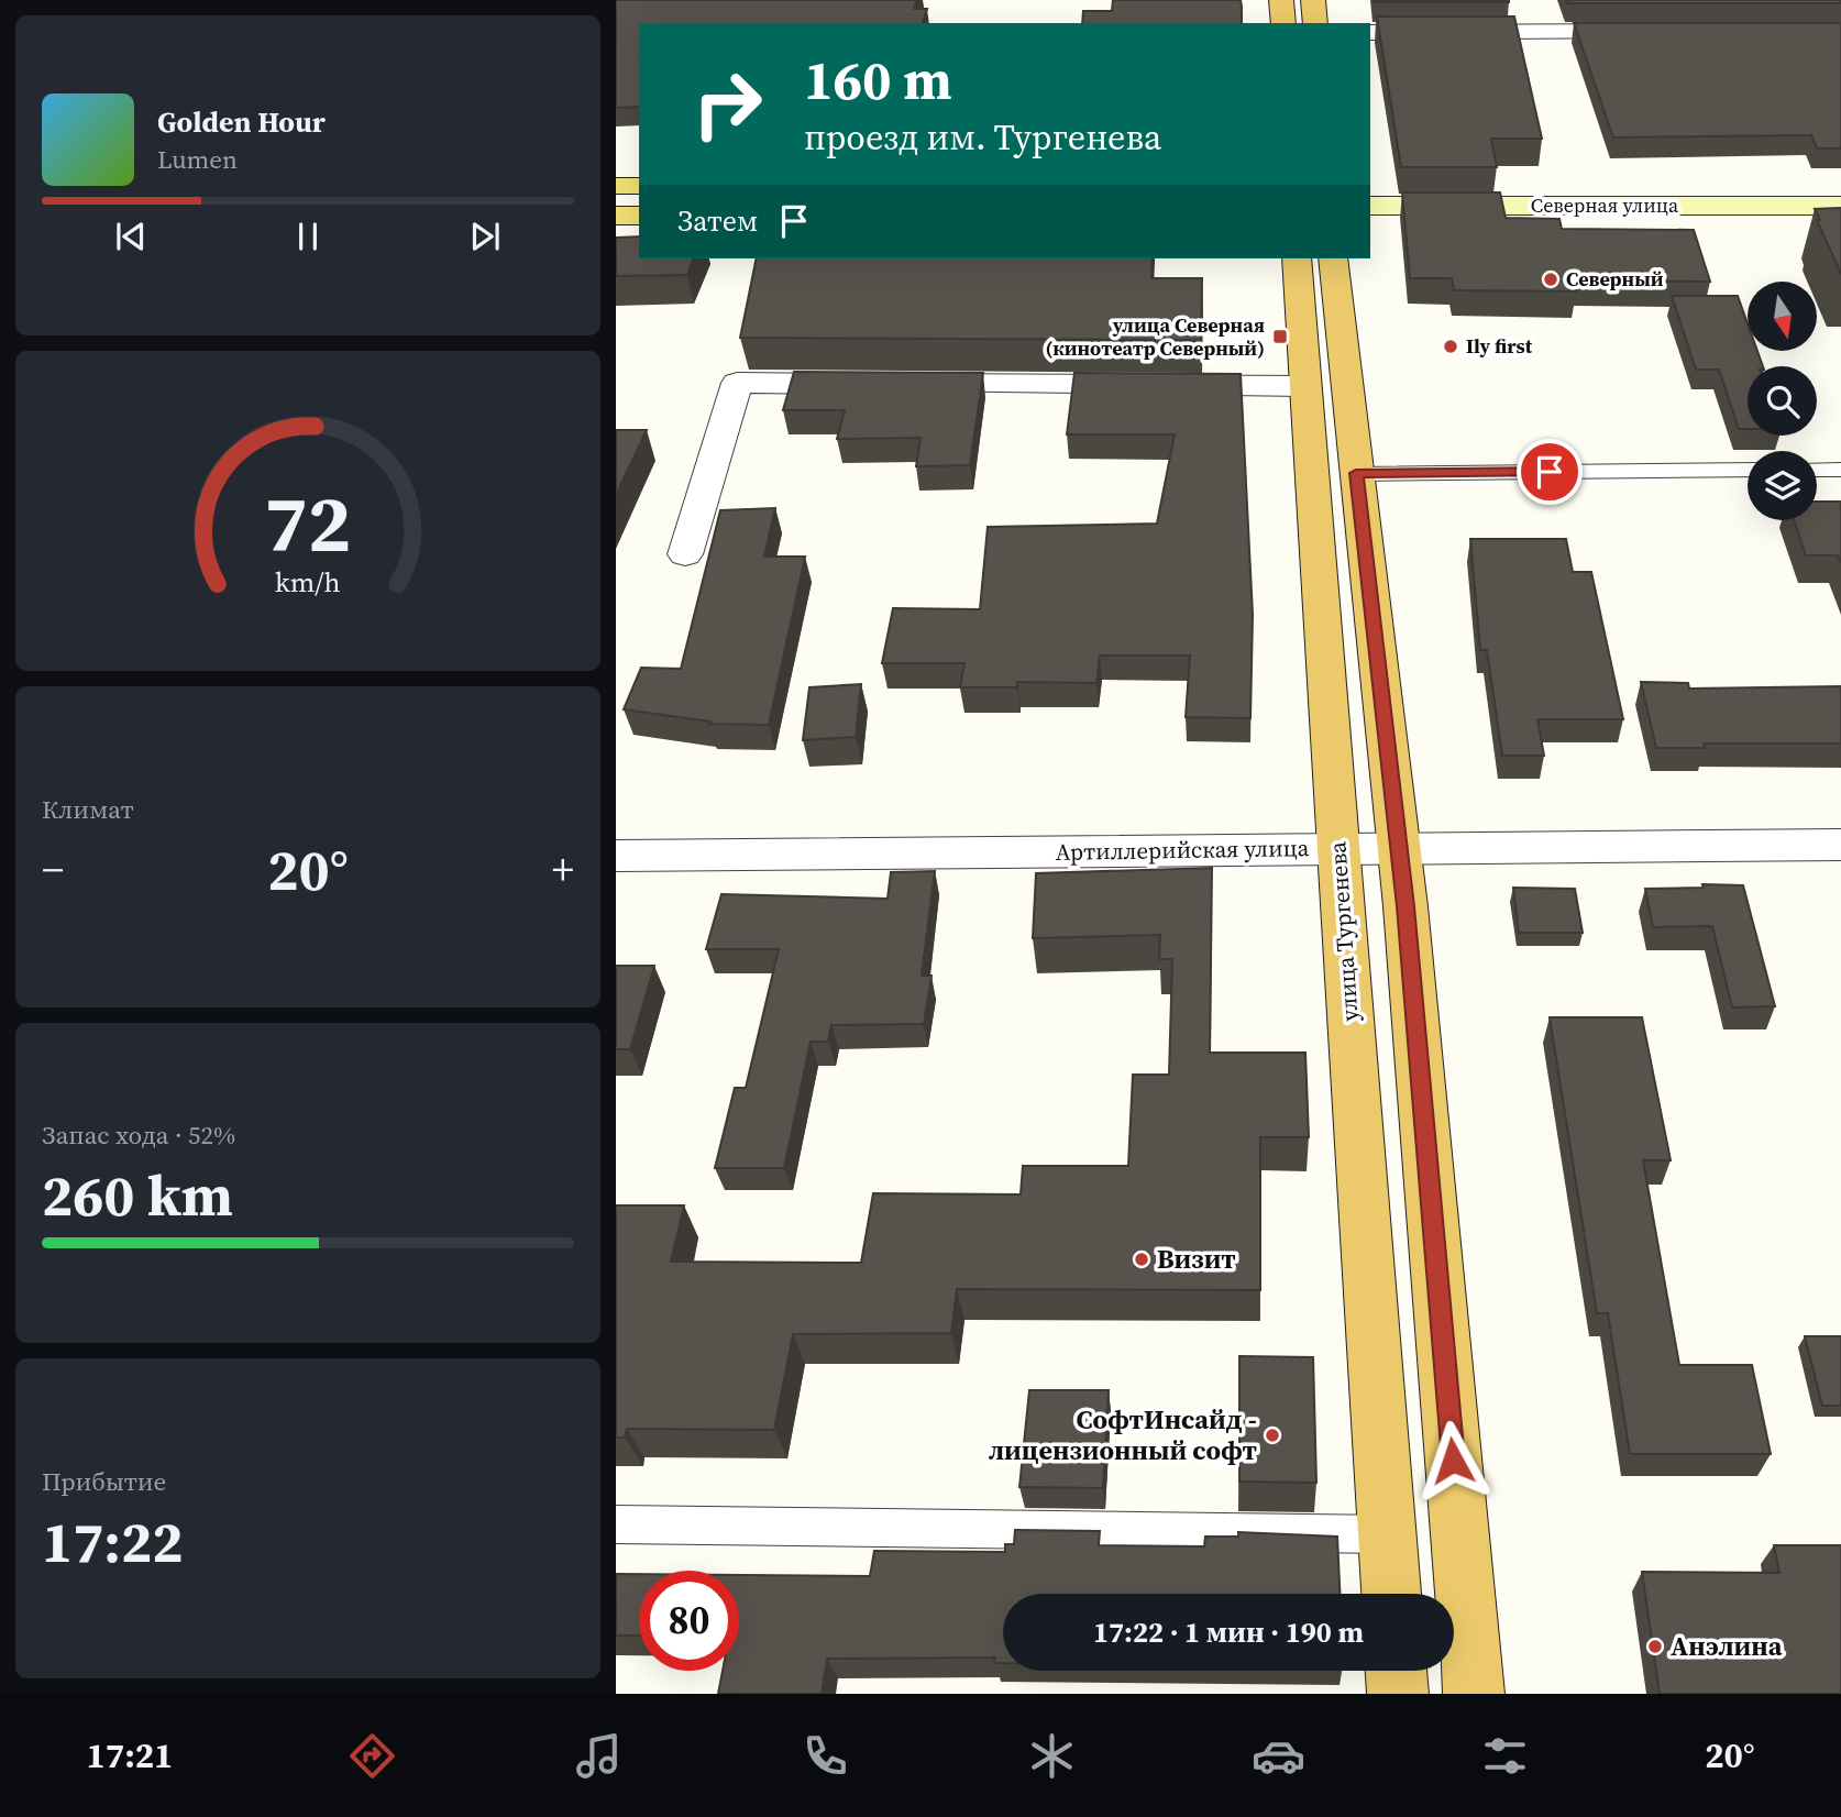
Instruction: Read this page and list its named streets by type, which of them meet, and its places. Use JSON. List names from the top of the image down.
{
  "streets": {
    "highway": ["улица Тургенева"],
    "main road": ["Северная улица"],
    "street": ["Артиллерийская улица"]
  },
  "crossings": [
    ["Артиллерийская улица", "улица Тургенева"]
  ],
  "places": {
    "other": [
      "Северный",
      "Ily first",
      "Визит",
      "СофтИнсайд - лицензионный софт",
      "Анэлина"
    ],
    "transit": ["улица Северная (кинотеатр Северный)"]
  },
  "north": "bottom",
  "page": {
    "turn": ["160 m", "проезд им. Тургенева"],
    "song": ["Golden Hour", "Lumen"],
    "then": "Затем",
    "tile": [
      "Климат",
      ["Запас хода · 52%", "260 km"],
      ["Прибытие", "17:22"]
    ],
    "heat": ["−", "20°", "+"],
    "limit": "80",
    "trip": "17:22 · 1 мин · 190 m",
    "tabs": ["17:21", "20°"],
    "gauge": ["72", "km/h"]
  }
}
